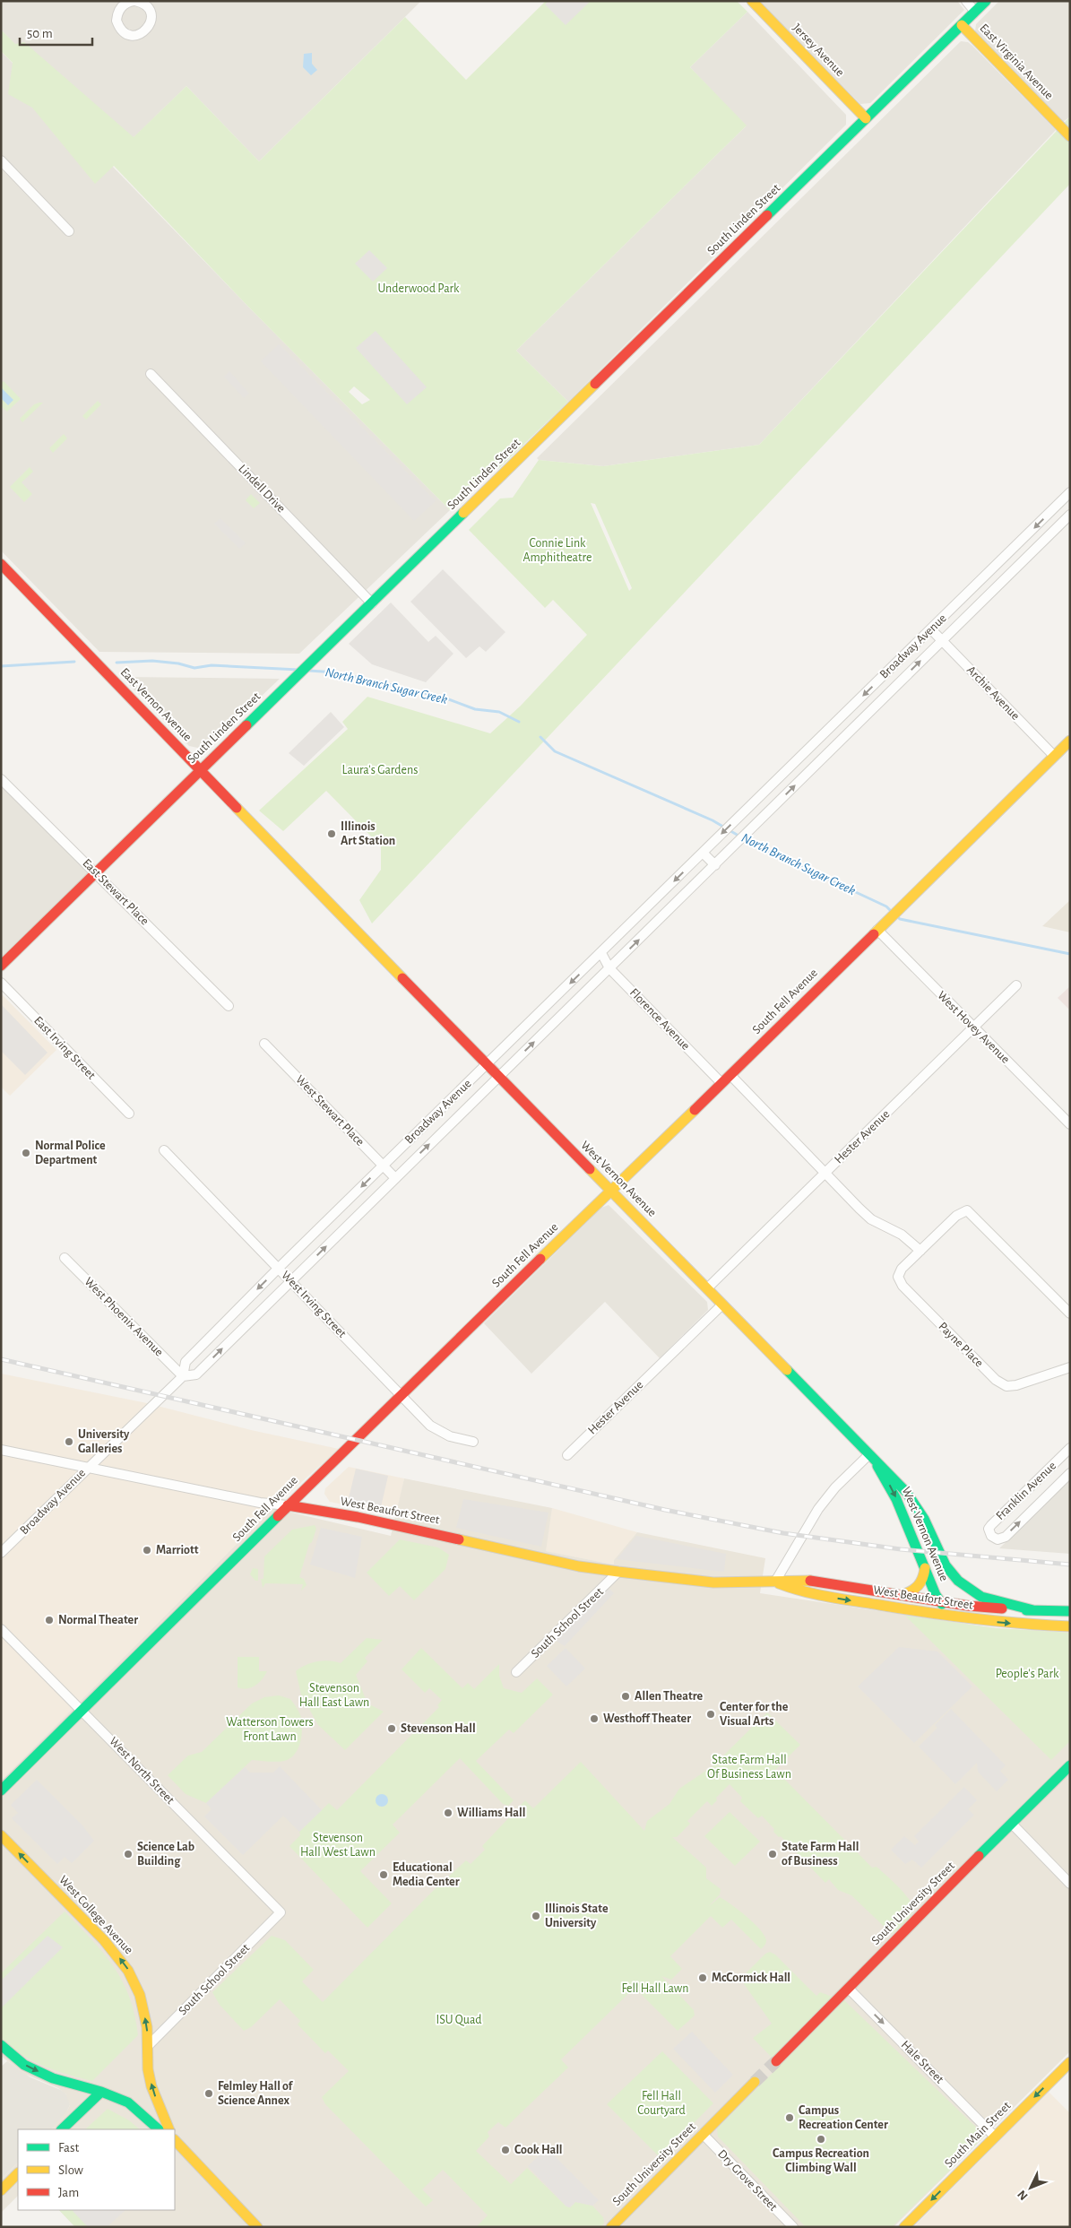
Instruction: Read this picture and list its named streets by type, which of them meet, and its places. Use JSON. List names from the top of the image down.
{
  "streets": {
    "main road": [
      "Jersey Avenue",
      "East Virginia Avenue",
      "South Linden Street",
      "East Vernon Avenue",
      "South Fell Avenue",
      "West Vernon Avenue",
      "West Beaufort Street",
      "South University Street",
      "West College Avenue",
      "South Main Street"
    ],
    "street": [
      "Lindell Drive",
      "Broadway Avenue",
      "Archie Avenue",
      "East Stewart Place",
      "Florence Avenue",
      "West Hovey Avenue",
      "East Irving Street",
      "West Stewart Place",
      "Hester Avenue",
      "West Irving Street",
      "West Phoenix Avenue",
      "Payne Place",
      "Franklin Avenue",
      "South School Street",
      "West North Street",
      "Hale Street",
      "Dry Grove Street"
    ]
  },
  "crossings": [
    ["Jersey Avenue", "South Linden Street"],
    ["East Virginia Avenue", "South Linden Street"],
    ["South Linden Street", "Lindell Drive"],
    ["South Linden Street", "East Vernon Avenue"],
    ["South Linden Street", "East Stewart Place"],
    ["Broadway Avenue", "Archie Avenue"],
    ["Broadway Avenue", "Florence Avenue"],
    ["Broadway Avenue", "West Stewart Place"],
    ["Broadway Avenue", "West Vernon Avenue"],
    ["Broadway Avenue", "West Irving Street"],
    ["Broadway Avenue", "West Phoenix Avenue"],
    ["Broadway Avenue", "West Beaufort Street"],
    ["Archie Avenue", "South Fell Avenue"],
    ["East Vernon Avenue", "West Vernon Avenue"],
    ["South Fell Avenue", "Florence Avenue"],
    ["South Fell Avenue", "West Hovey Avenue"],
    ["South Fell Avenue", "West Vernon Avenue"],
    ["South Fell Avenue", "West Irving Street"],
    ["South Fell Avenue", "West Beaufort Street"],
    ["South Fell Avenue", "West North Street"],
    ["West Hovey Avenue", "Hester Avenue"],
    ["Hester Avenue", "West Vernon Avenue"],
    ["West Vernon Avenue", "West Beaufort Street"],
    ["West Beaufort Street", "South School Street"],
    ["South School Street", "West North Street"],
    ["South School Street", "West College Avenue"],
    ["South University Street", "Hale Street"],
    ["South University Street", "Dry Grove Street"],
    ["Hale Street", "South Main Street"]
  ],
  "one_way": ["West College Avenue", "Hale Street", "South Main Street"],
  "water": ["North Branch Sugar Creek"],
  "parks": [
    "Underwood Park",
    "Connie Link Amphitheatre",
    "Laura's Gardens",
    "People's Park",
    "Stevenson Hall East Lawn",
    "Watterson Towers Front Lawn",
    "State Farm Hall Of Business Lawn",
    "Stevenson Hall West Lawn",
    "Fell Hall Lawn",
    "ISU Quad",
    "Fell Hall Courtyard"
  ],
  "places": [
    "Illinois Art Station",
    "Normal Police Department",
    "University Galleries",
    "Marriott",
    "Normal Theater",
    "Allen Theatre",
    "Center for the Visual Arts",
    "Westhoff Theater",
    "Stevenson Hall",
    "Williams Hall",
    "Science Lab Building",
    "State Farm Hall of Business",
    "Educational Media Center",
    "Illinois State University",
    "McCormick Hall",
    "Felmley Hall of Science Annex",
    "Campus Recreation Center",
    "Campus Recreation Climbing Wall",
    "Cook Hall"
  ],
  "legend": ["Fast", "Slow", "Jam"],
  "scale_bar": "50 m",
  "north": "bottom left"
}
